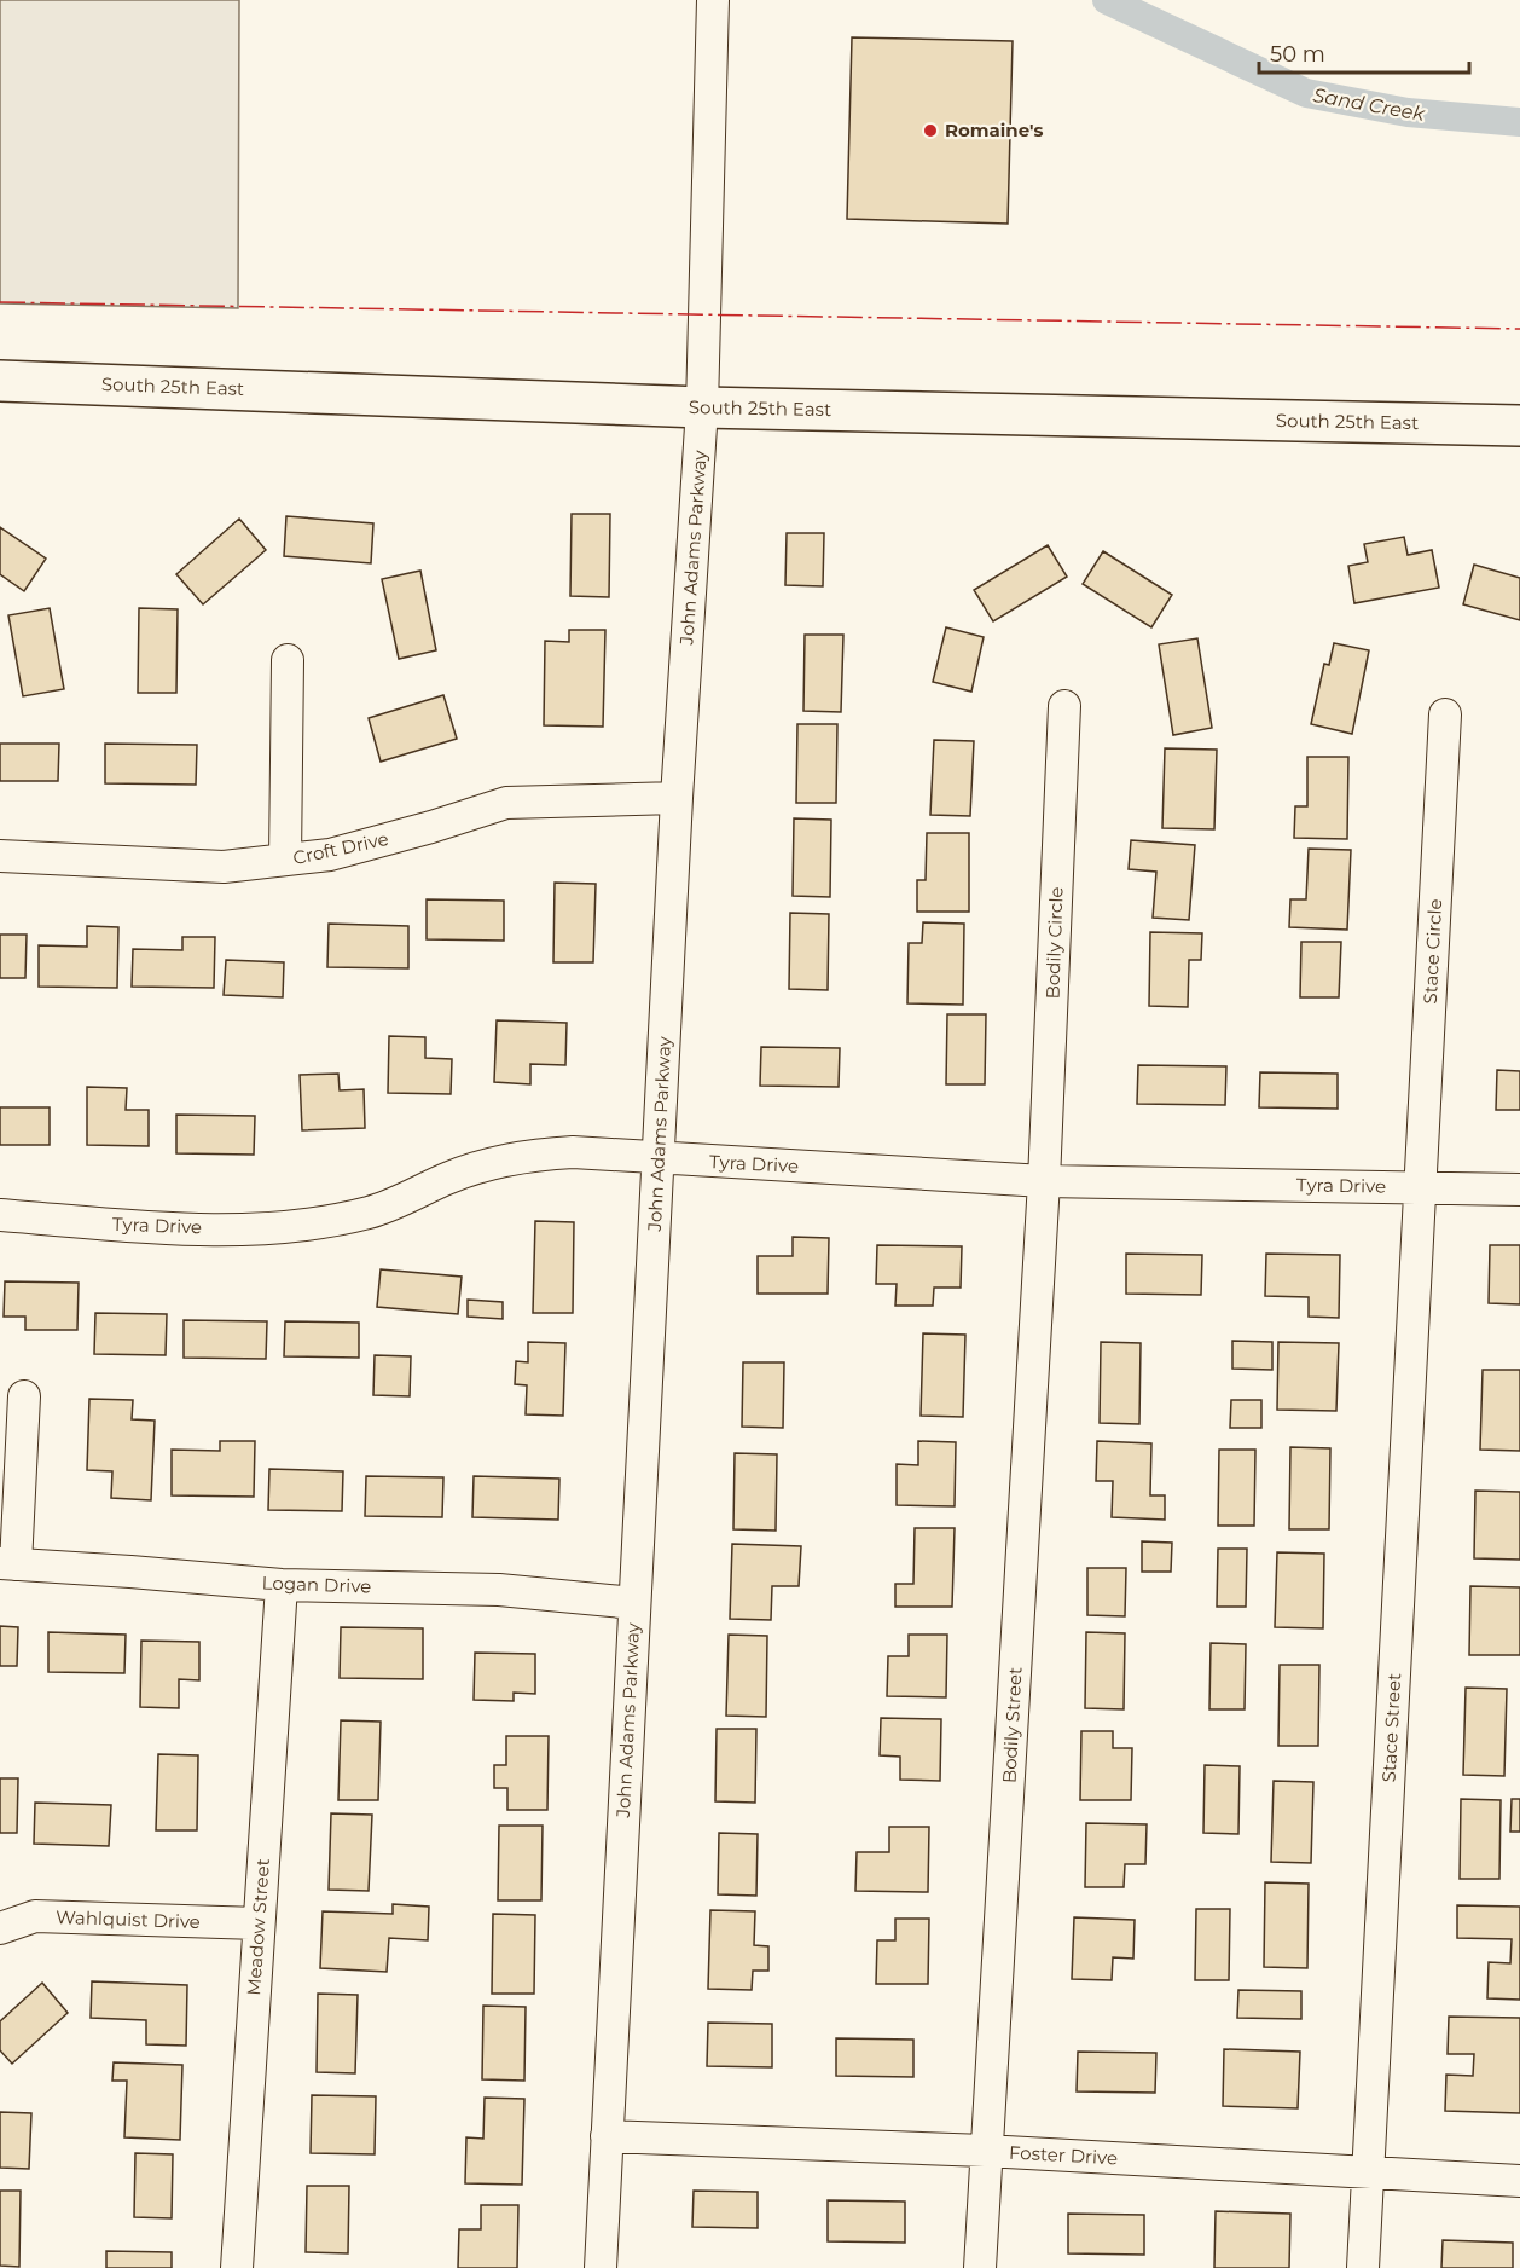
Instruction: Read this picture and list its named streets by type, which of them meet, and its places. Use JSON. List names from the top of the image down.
{
  "streets": {
    "main road": ["South 25th East"],
    "street": [
      "John Adams Parkway",
      "Croft Drive",
      "Bodily Circle",
      "Stace Circle",
      "Tyra Drive",
      "Logan Drive",
      "Bodily Street",
      "Stace Street",
      "Wahlquist Drive",
      "Meadow Street",
      "Foster Drive"
    ]
  },
  "crossings": [
    ["South 25th East", "John Adams Parkway"],
    ["John Adams Parkway", "Croft Drive"],
    ["John Adams Parkway", "Tyra Drive"],
    ["John Adams Parkway", "Logan Drive"],
    ["John Adams Parkway", "Foster Drive"],
    ["Bodily Circle", "Tyra Drive"],
    ["Bodily Circle", "Bodily Street"],
    ["Stace Circle", "Tyra Drive"],
    ["Stace Circle", "Stace Street"],
    ["Tyra Drive", "Bodily Street"],
    ["Tyra Drive", "Stace Street"],
    ["Logan Drive", "Meadow Street"],
    ["Bodily Street", "Foster Drive"],
    ["Stace Street", "Foster Drive"],
    ["Wahlquist Drive", "Meadow Street"]
  ],
  "water": ["Sand Creek"],
  "places": ["Romaine's"],
  "scale_bar": "50 m"
}
